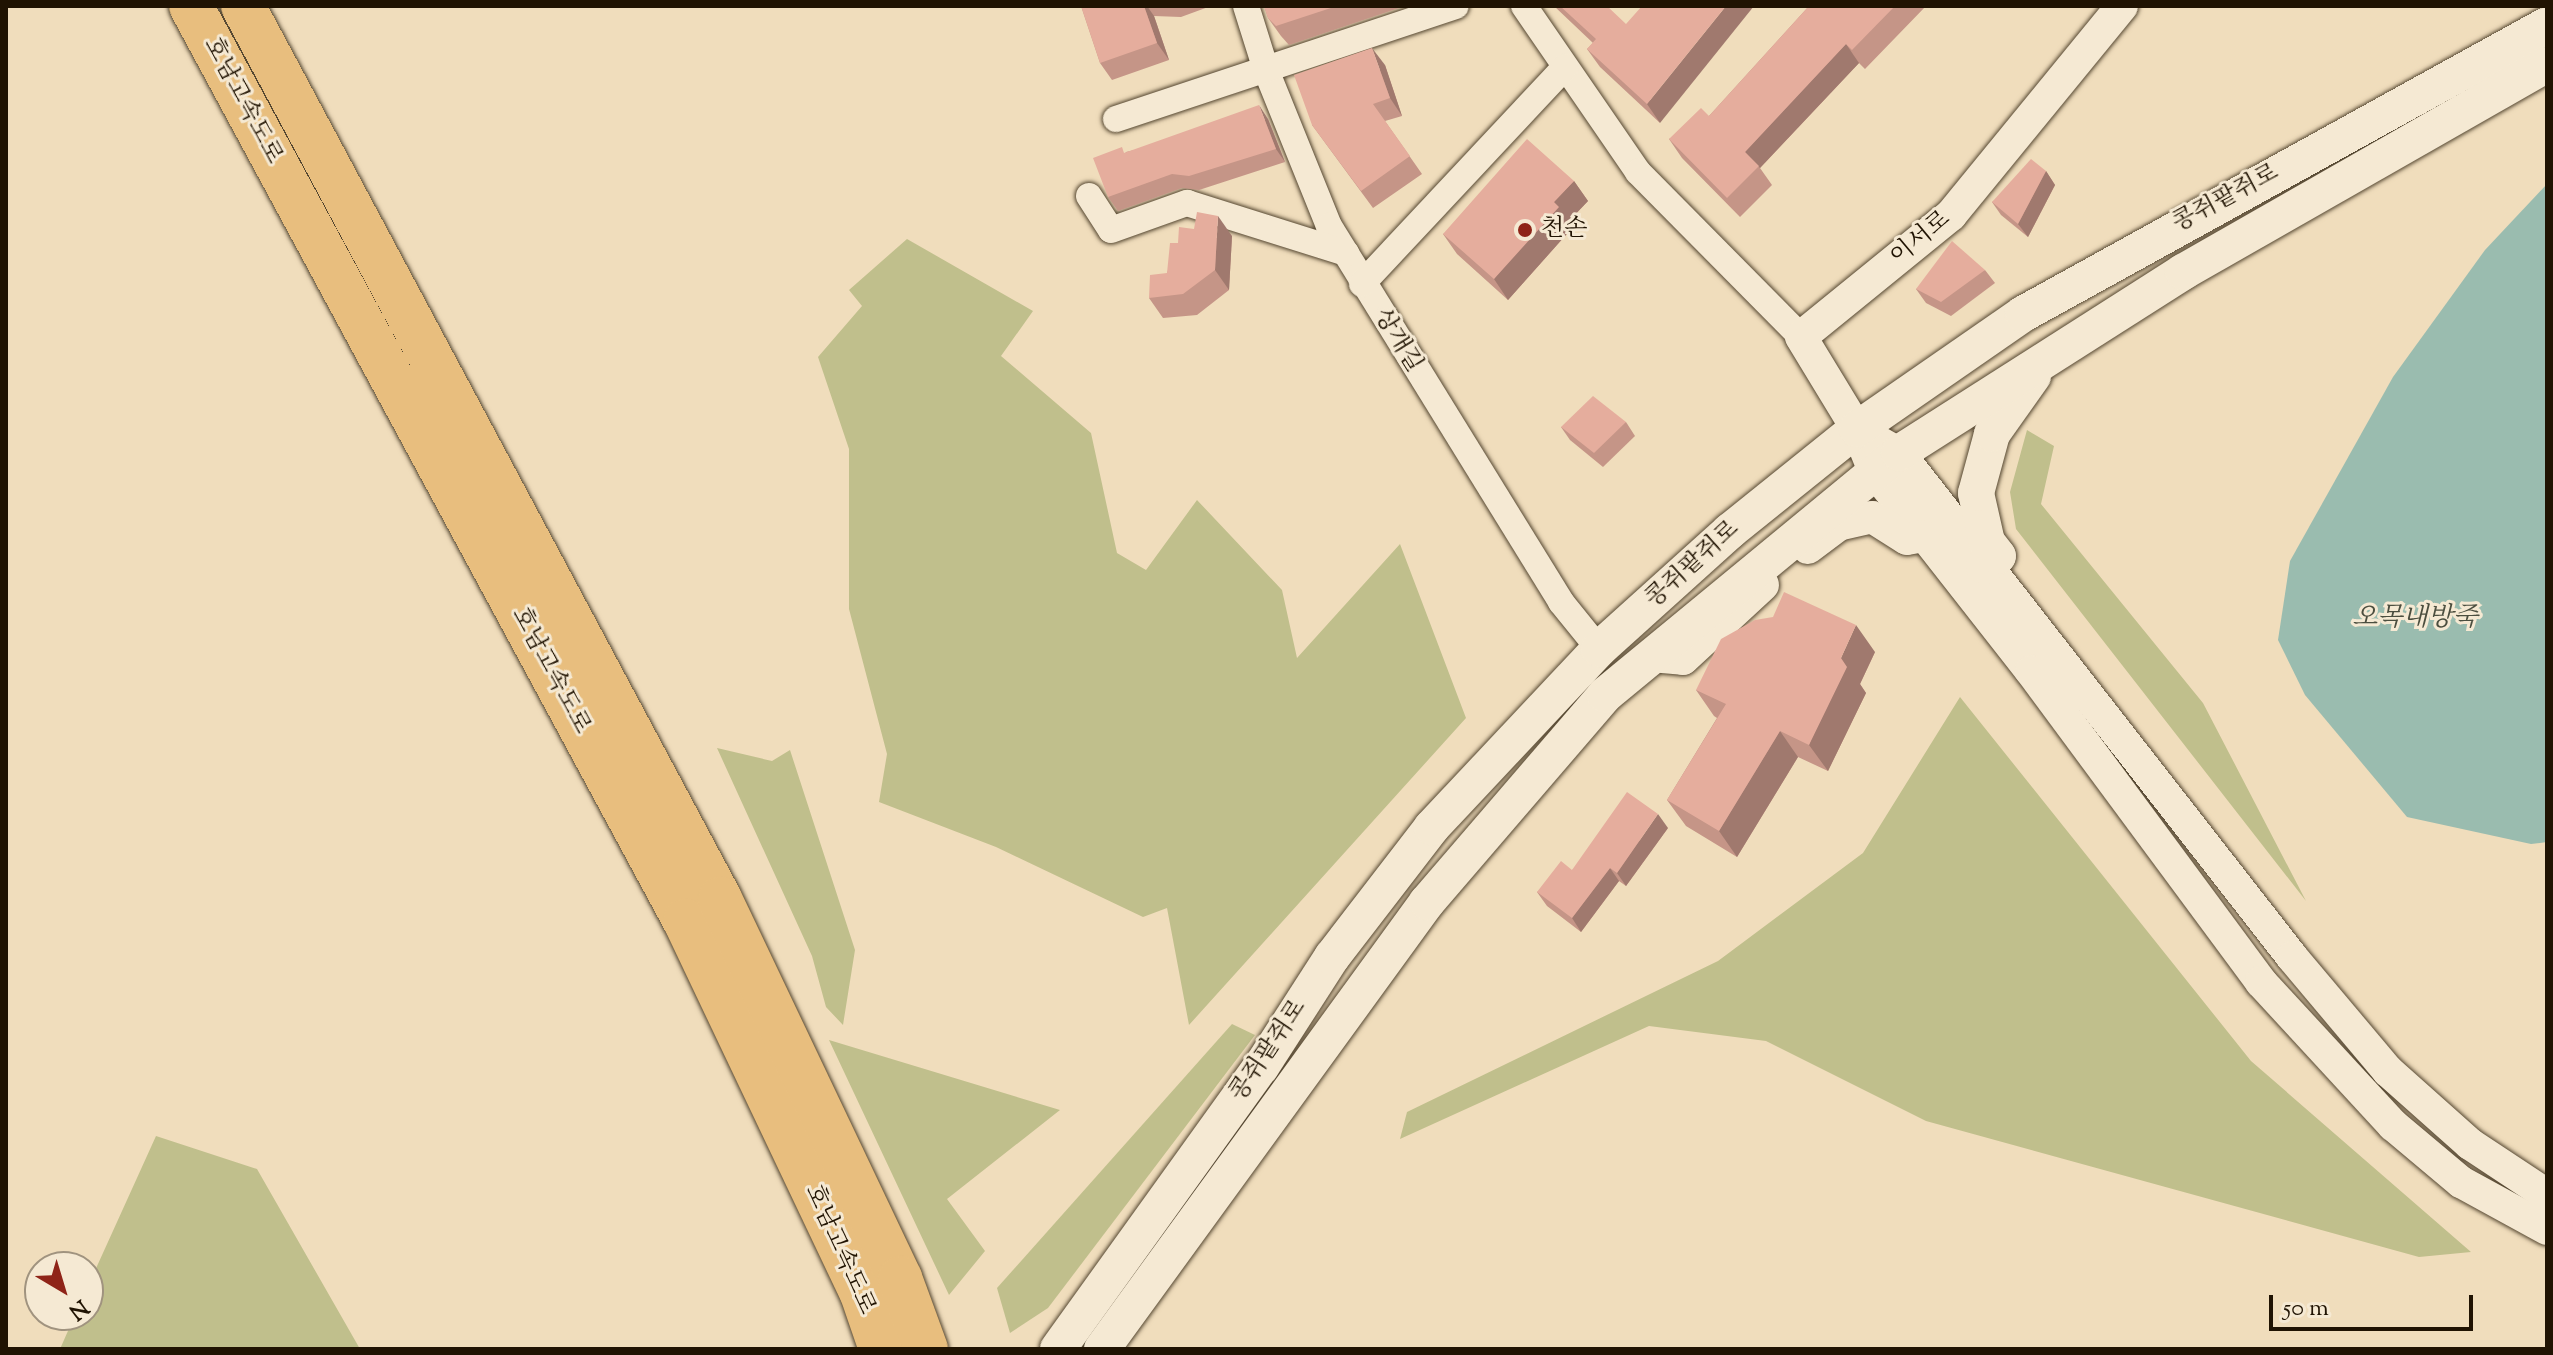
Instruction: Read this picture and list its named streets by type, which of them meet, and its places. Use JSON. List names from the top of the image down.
{
  "streets": {
    "highway": ["호남고속도로"],
    "main road": ["콩쥐팥쥐로"],
    "street": ["이서로", "상개길"]
  },
  "crossings": [
    ["콩쥐팥쥐로", "상개길"]
  ],
  "water": ["오목내방죽"],
  "places": ["천손"],
  "scale_bar": "50 m",
  "north": "bottom right"
}
